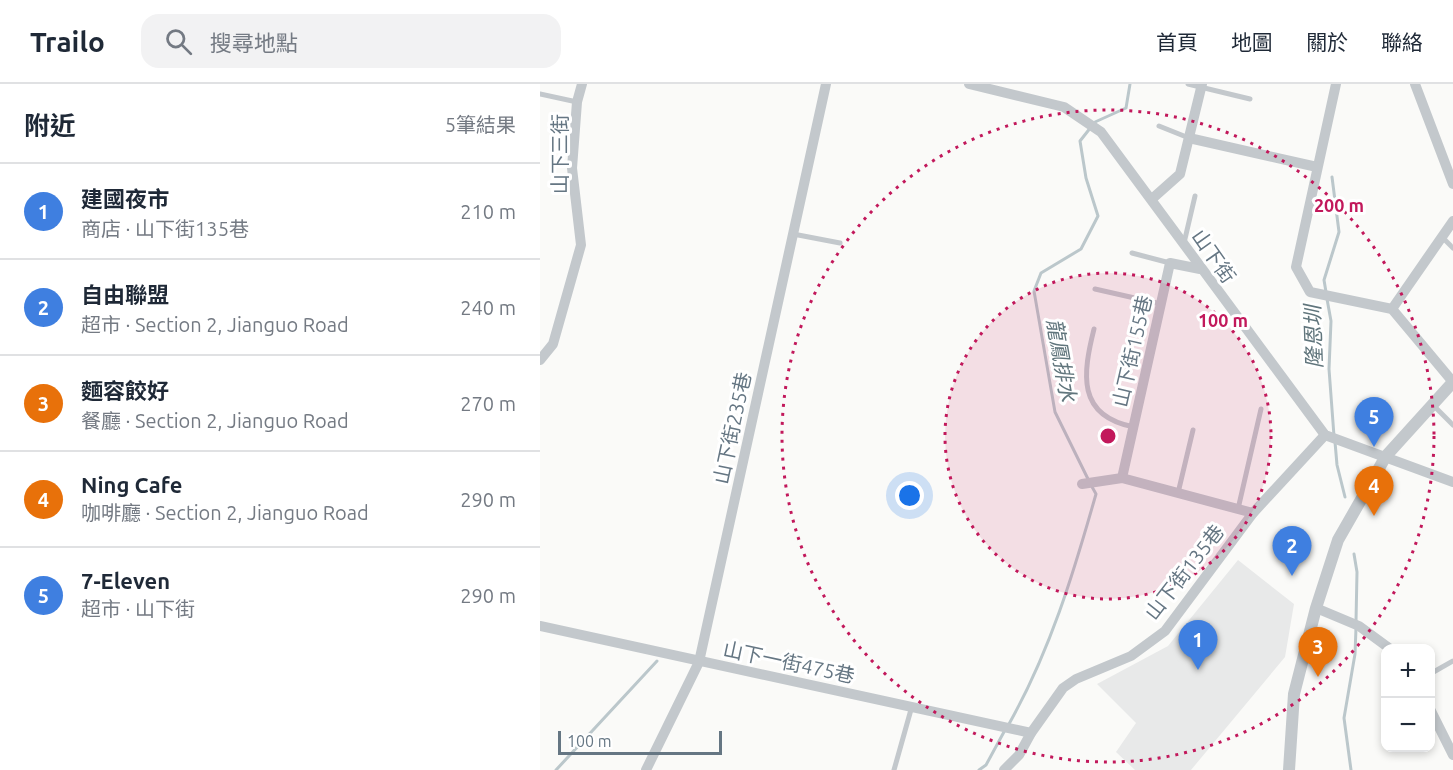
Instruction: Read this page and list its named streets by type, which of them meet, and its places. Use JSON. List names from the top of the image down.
{
  "streets": {
    "street": [
      "山下三街",
      "山下街",
      "山下街155巷",
      "山下街235巷",
      "山下街135巷",
      "山下一街475巷"
    ]
  },
  "crossings": [
    ["山下街", "山下街135巷"],
    ["山下街235巷", "山下一街475巷"],
    ["山下街135巷", "山下一街475巷"]
  ],
  "water": ["隆恩圳", "龍鳳排水"],
  "scale_bar": "100 m",
  "page": {
    "header": "Trailo",
    "search": "搜尋地點",
    "nav": [
      "首頁",
      "地圖",
      "關於",
      "聯絡"
    ],
    "heading": ["附近", "5筆結果"],
    "list": [
      {
        "mark": "1",
        "name": "建國夜市",
        "note": "商店 · 山下街135巷",
        "value": "210 m"
      },
      {
        "mark": "2",
        "name": "自由聯盟",
        "note": "超市 · Section 2, Jianguo Road",
        "value": "240 m"
      },
      {
        "mark": "3",
        "name": "麵容餃好",
        "note": "餐廳 · Section 2, Jianguo Road",
        "value": "270 m"
      },
      {
        "mark": "4",
        "name": "Ning Cafe",
        "note": "咖啡廳 · Section 2, Jianguo Road",
        "value": "290 m"
      },
      {
        "mark": "5",
        "name": "7-Eleven",
        "note": "超市 · 山下街",
        "value": "290 m"
      }
    ],
    "pins": [
      "5",
      "4",
      "2",
      "1",
      "3"
    ],
    "map_buttons": ["+", "−"],
    "scale": "100 m"
  },
  "rings": ["200 m", "100 m"]
}
